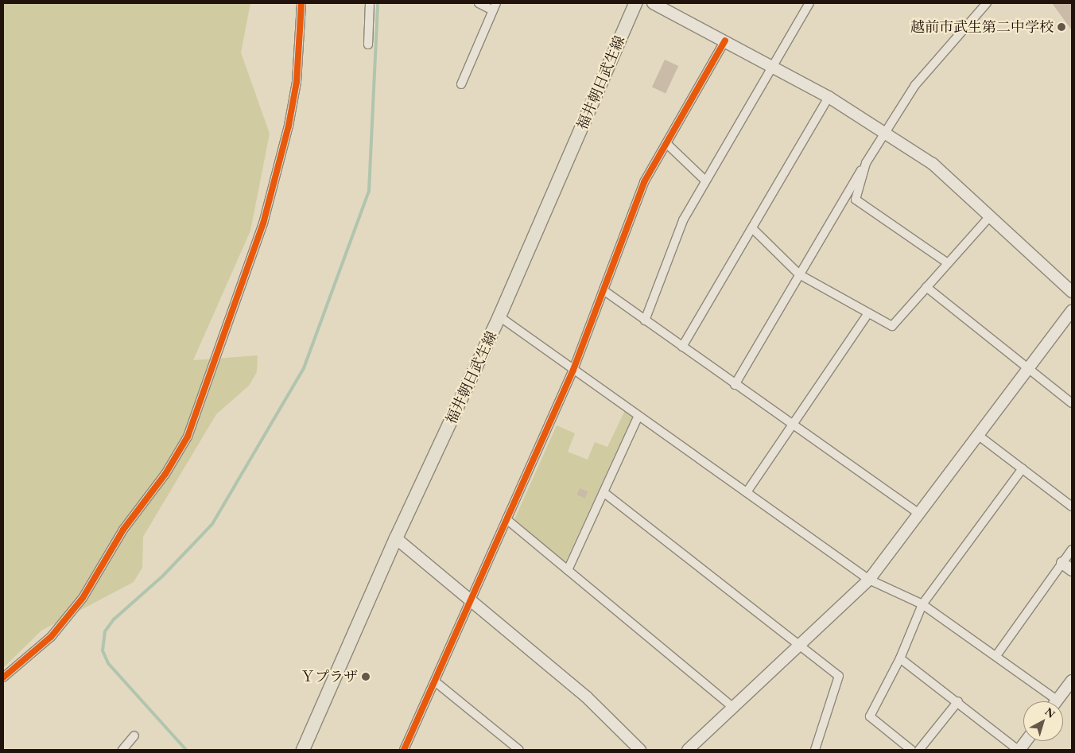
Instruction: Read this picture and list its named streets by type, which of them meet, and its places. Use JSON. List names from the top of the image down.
{
  "streets": {
    "main road": ["福井朝日武生線"]
  },
  "places": ["越前市武生第二中学校", "Ｙプラザ"],
  "north": "top right"
}
